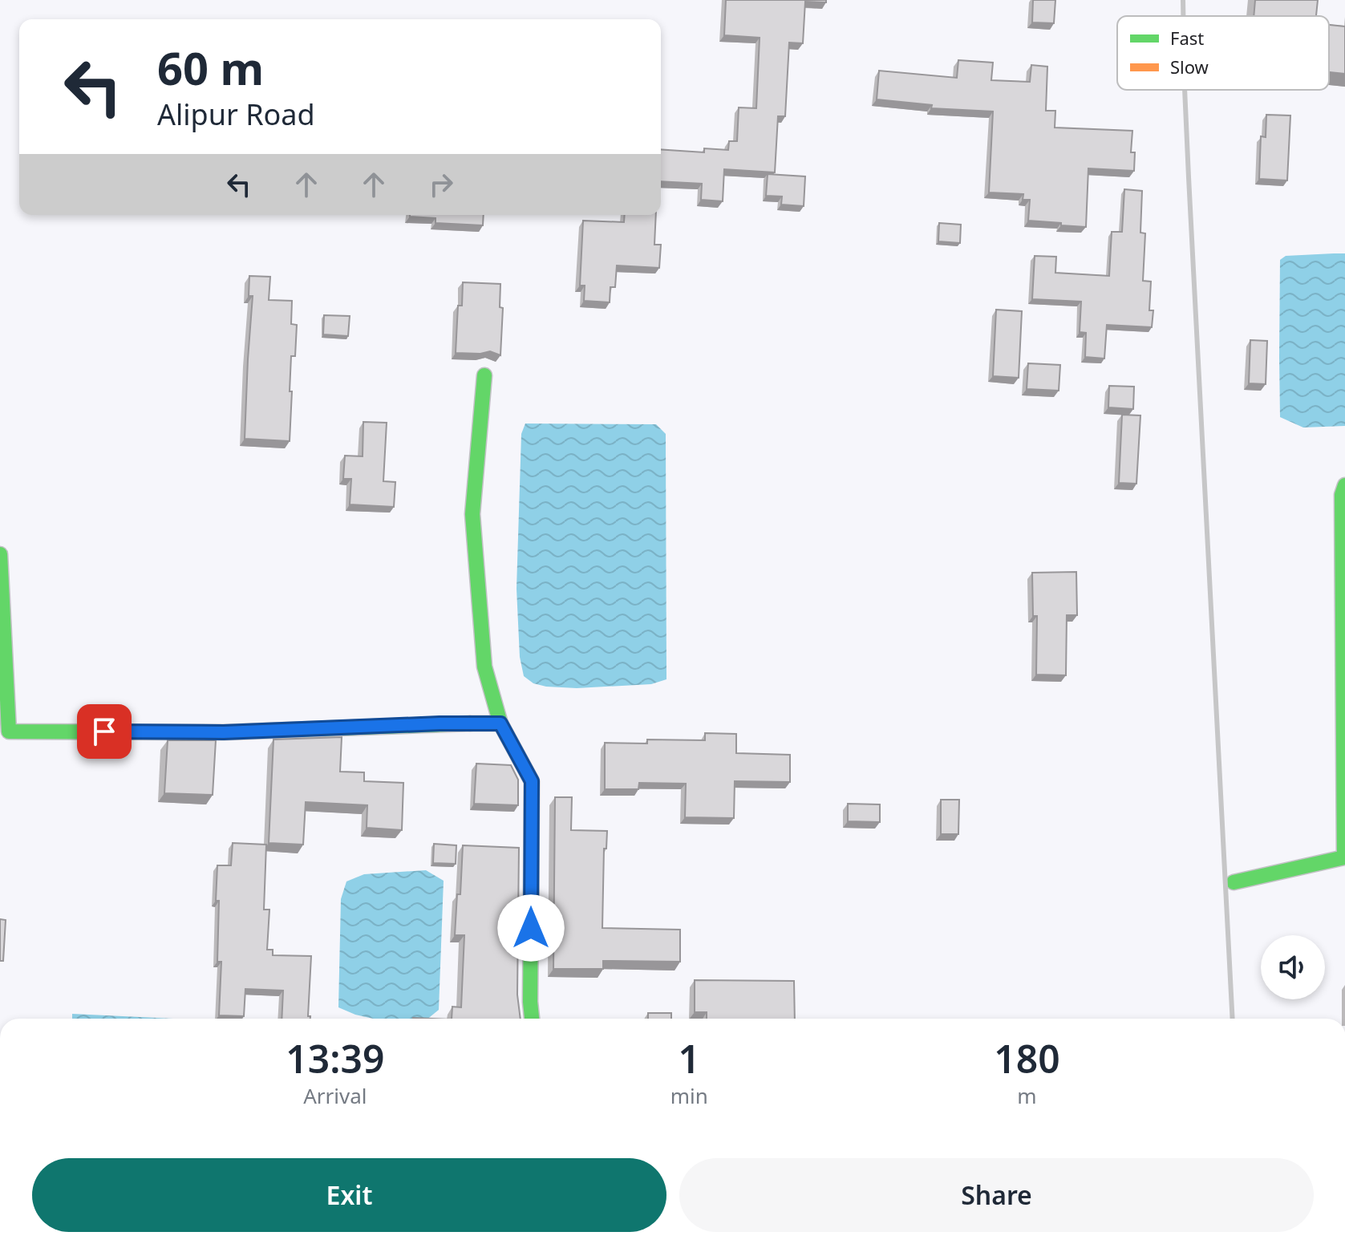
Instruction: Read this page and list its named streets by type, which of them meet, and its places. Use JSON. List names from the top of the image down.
{
  "legend": ["Fast", "Slow"],
  "page": {
    "turn": ["60 m", "Alipur Road"],
    "eta": [
      "13:39",
      "Arrival",
      "1",
      "min",
      "180",
      "m"
    ],
    "buttons": ["Exit", "Share"]
  }
}
